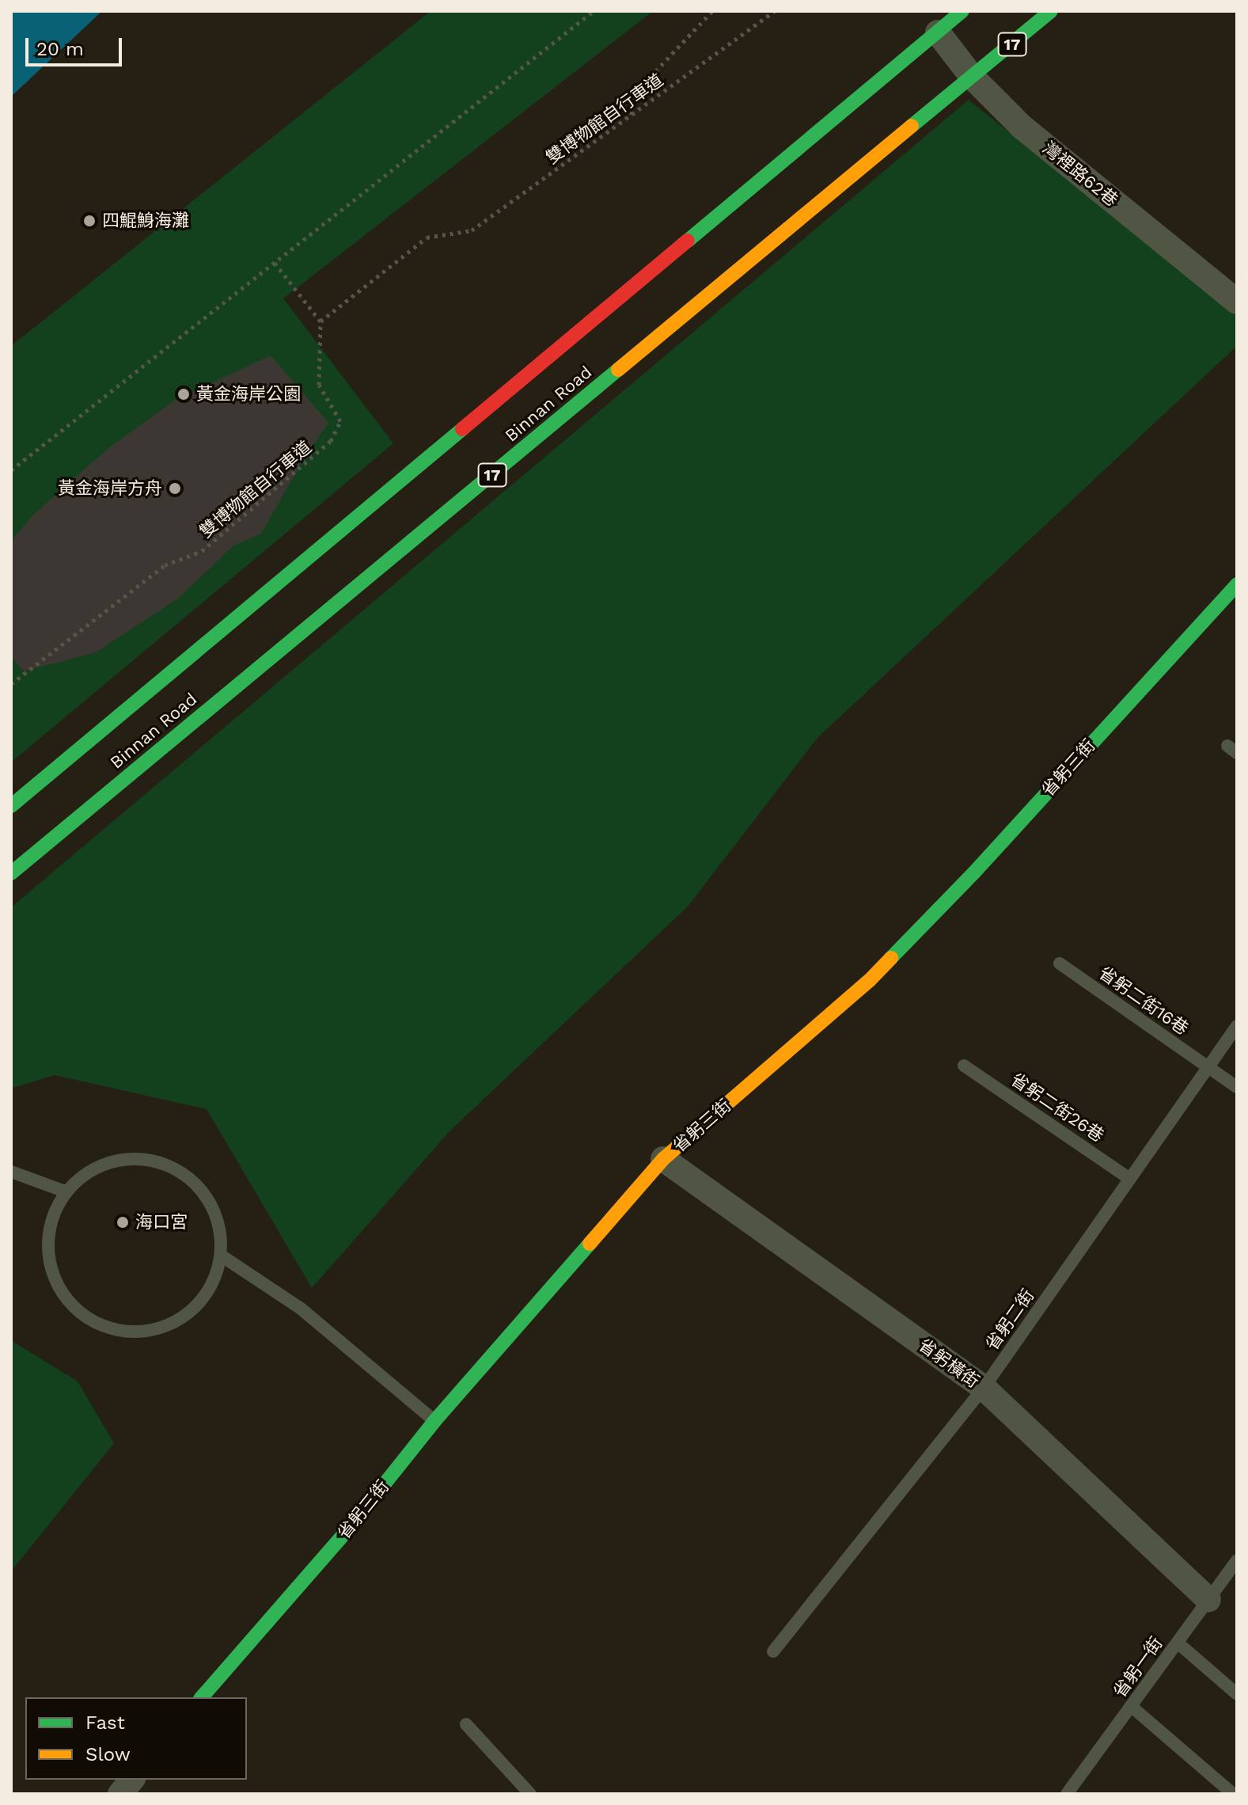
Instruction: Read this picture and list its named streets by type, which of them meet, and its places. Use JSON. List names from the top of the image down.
{
  "streets": {
    "main road": ["17", "Binnan Road", "省躬三街"],
    "street": ["灣裡路62巷", "省躬橫街"],
    "lane": [
      "省躬二街16巷",
      "省躬二街26巷",
      "省躬二街",
      "省躬一街"
    ],
    "path": ["雙博物館自行車道"]
  },
  "crossings": [
    ["灣裡路62巷", "Binnan Road"],
    ["省躬三街", "省躬橫街"],
    ["省躬二街16巷", "省躬二街"],
    ["省躬二街26巷", "省躬二街"],
    ["省躬二街", "省躬橫街"],
    ["省躬橫街", "省躬一街"]
  ],
  "places": [
    "四鯤鯓海灘",
    "黃金海岸公園",
    "黃金海岸方舟",
    "海口宮"
  ],
  "legend": ["Fast", "Slow"],
  "scale_bar": "20 m"
}
